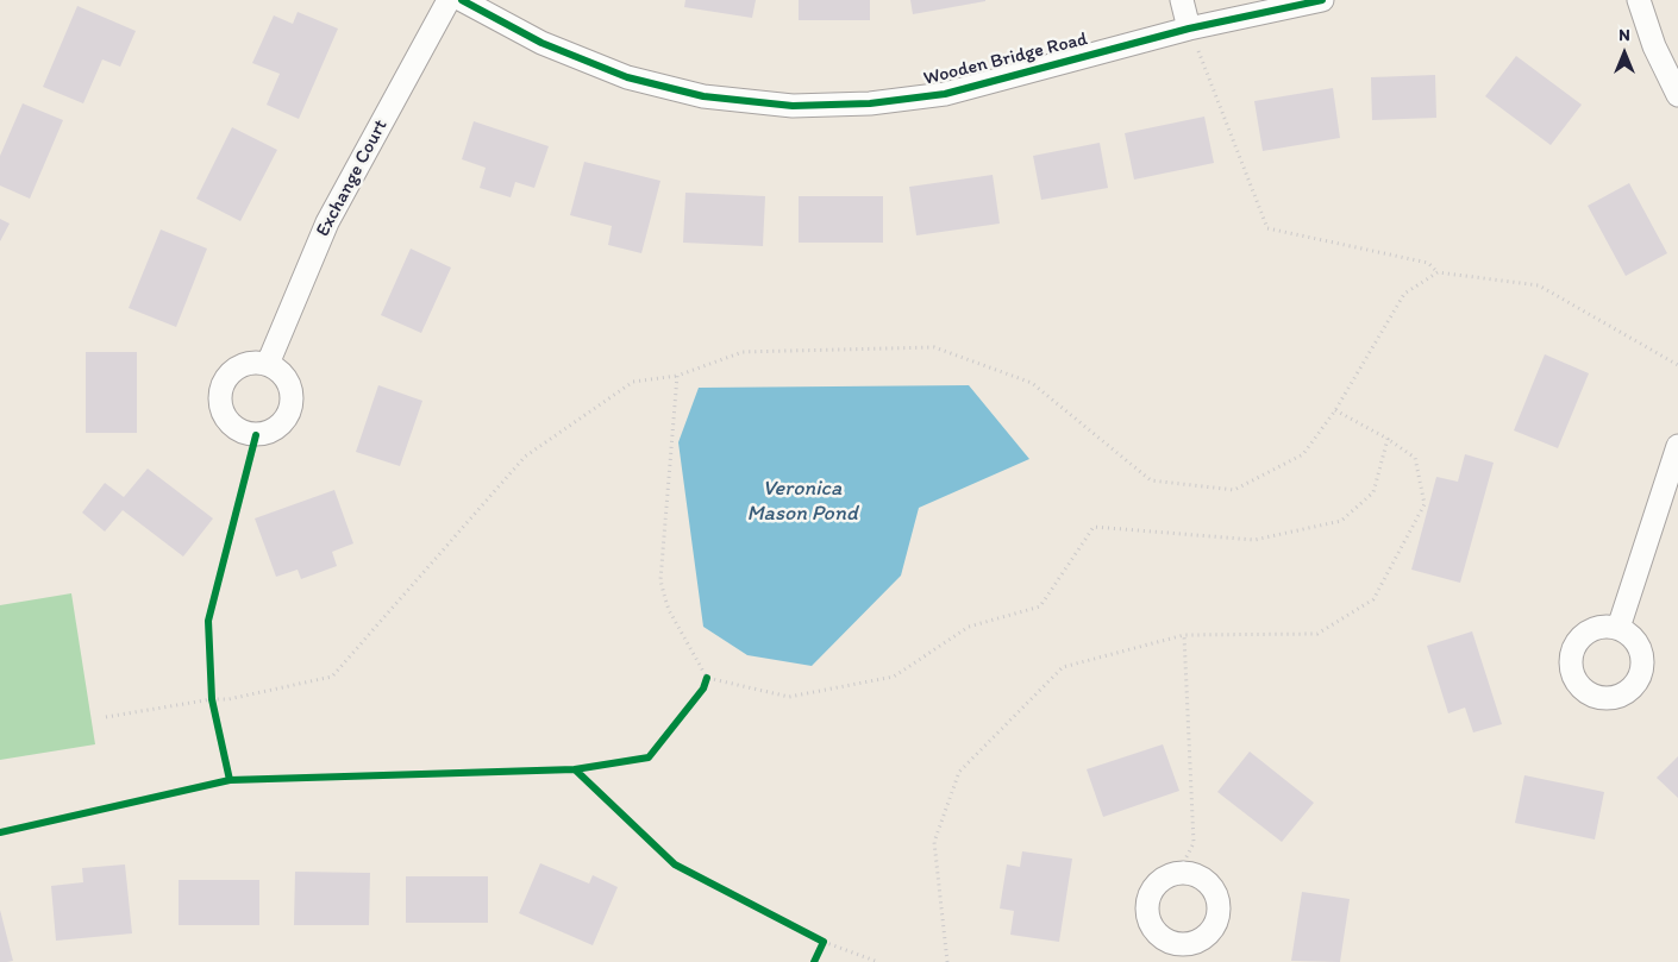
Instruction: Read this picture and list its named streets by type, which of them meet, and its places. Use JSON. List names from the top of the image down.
{
  "streets": {
    "street": ["Wooden Bridge Road", "Exchange Court"]
  },
  "water": ["Veronica Mason Pond"],
  "north": "top"
}
